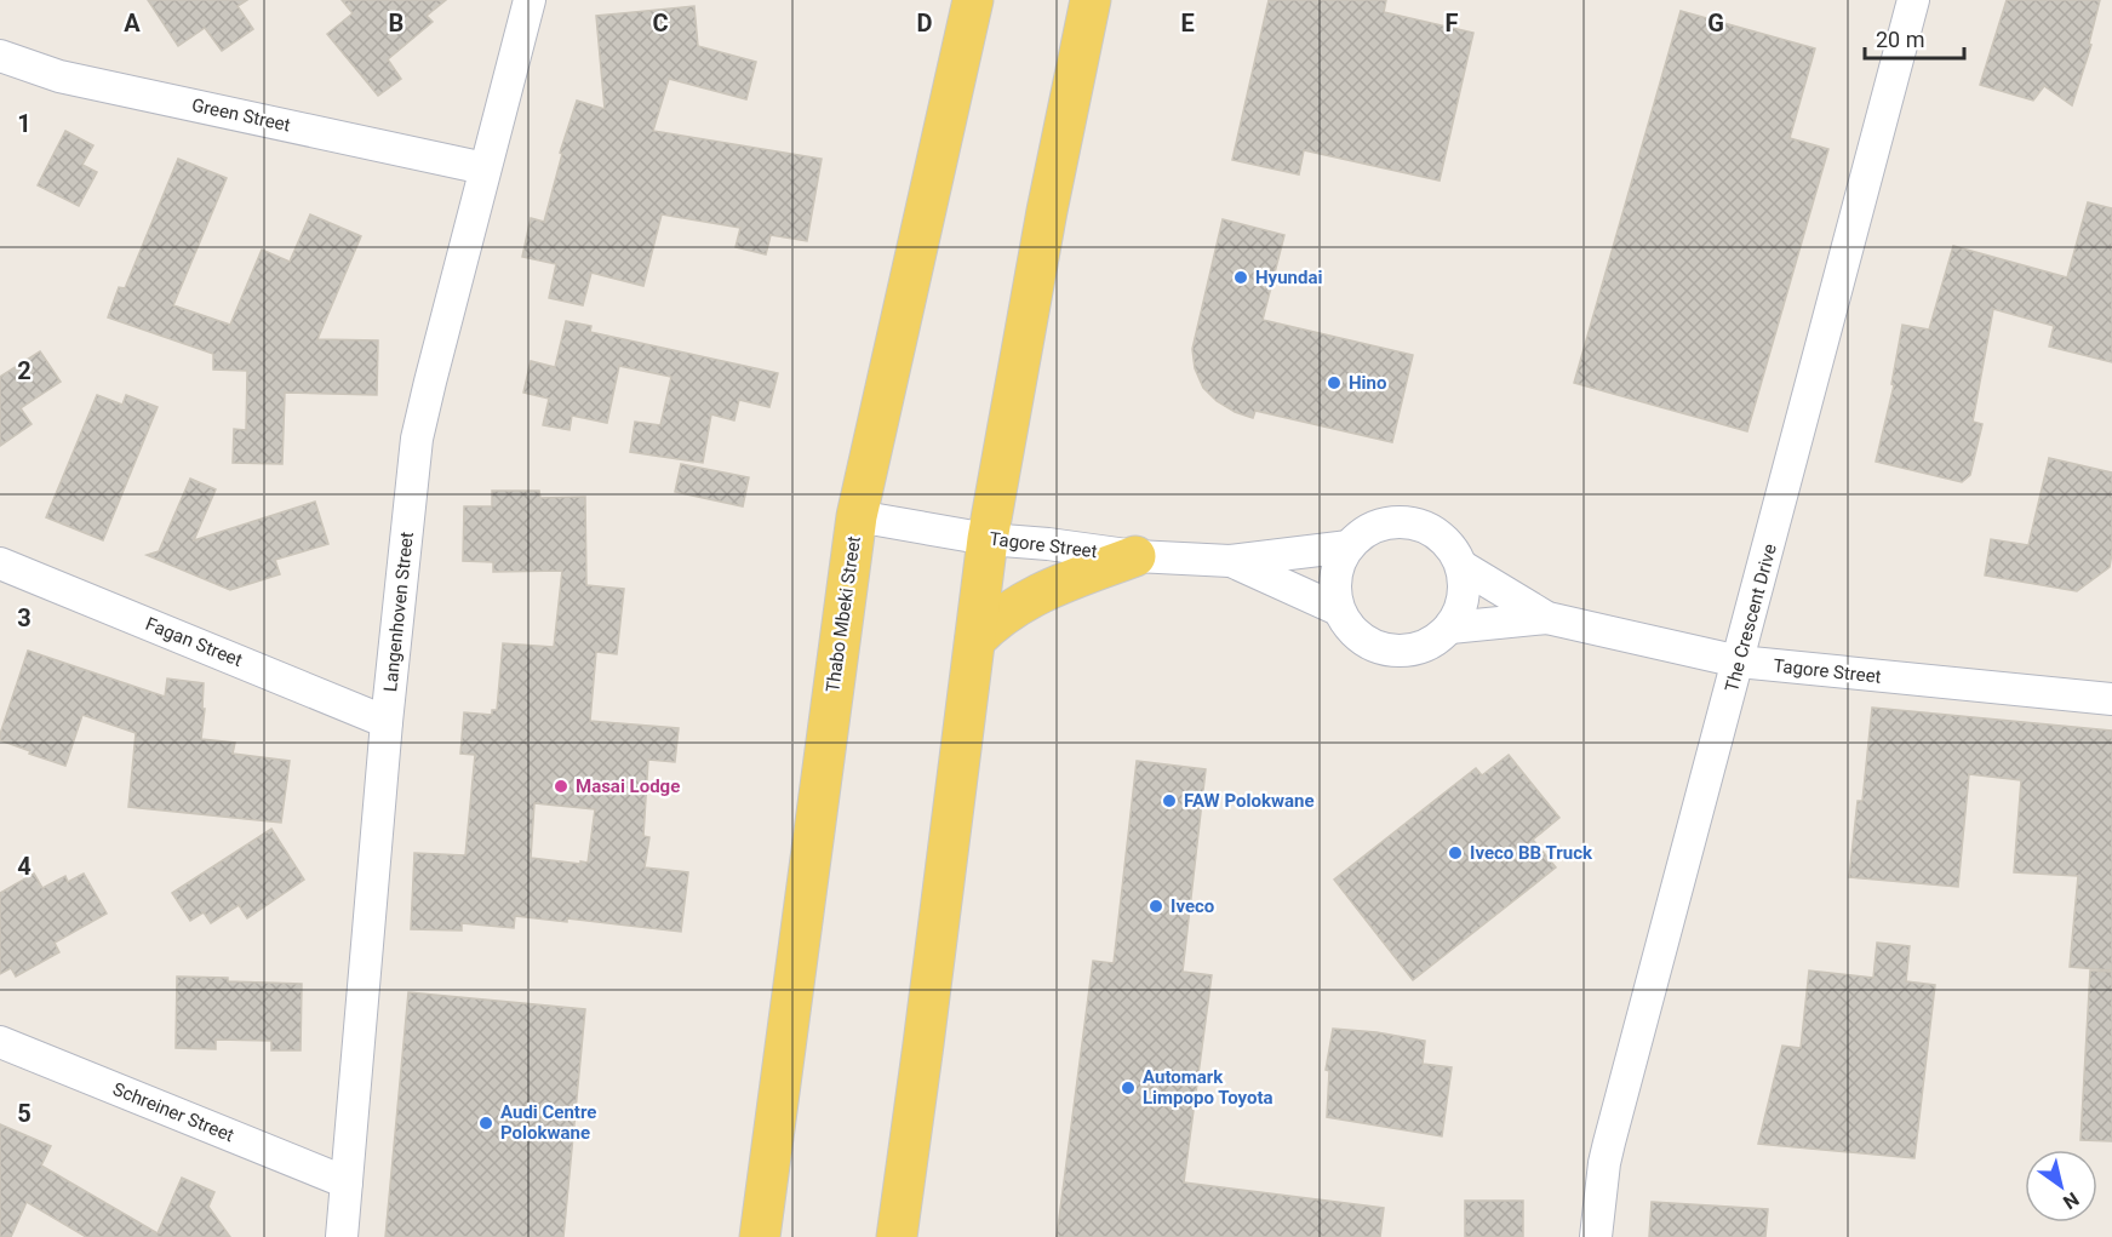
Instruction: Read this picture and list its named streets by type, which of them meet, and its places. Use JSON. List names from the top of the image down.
{
  "streets": {
    "main road": ["Thabo Mbeki Street"],
    "street": [
      "Green Street",
      "Tagore Street",
      "Langenhoven Street",
      "The Crescent Drive",
      "Fagan Street",
      "Schreiner Street"
    ]
  },
  "crossings": [
    ["Green Street", "Langenhoven Street"],
    ["Tagore Street", "Thabo Mbeki Street"],
    ["Tagore Street", "The Crescent Drive"],
    ["Langenhoven Street", "Fagan Street"],
    ["Langenhoven Street", "Schreiner Street"]
  ],
  "places": [
    "Hyundai",
    "Hino",
    "Masai Lodge",
    "FAW Polokwane",
    "Iveco BB Truck",
    "Iveco",
    "Automark Limpopo Toyota",
    "Audi Centre Polokwane"
  ],
  "scale_bar": "20 m",
  "north": "bottom right",
  "grid": {
    "columns": [
      "A",
      "B",
      "C",
      "D",
      "E",
      "F",
      "G"
    ],
    "rows": [
      "1",
      "2",
      "3",
      "4",
      "5"
    ]
  }
}
